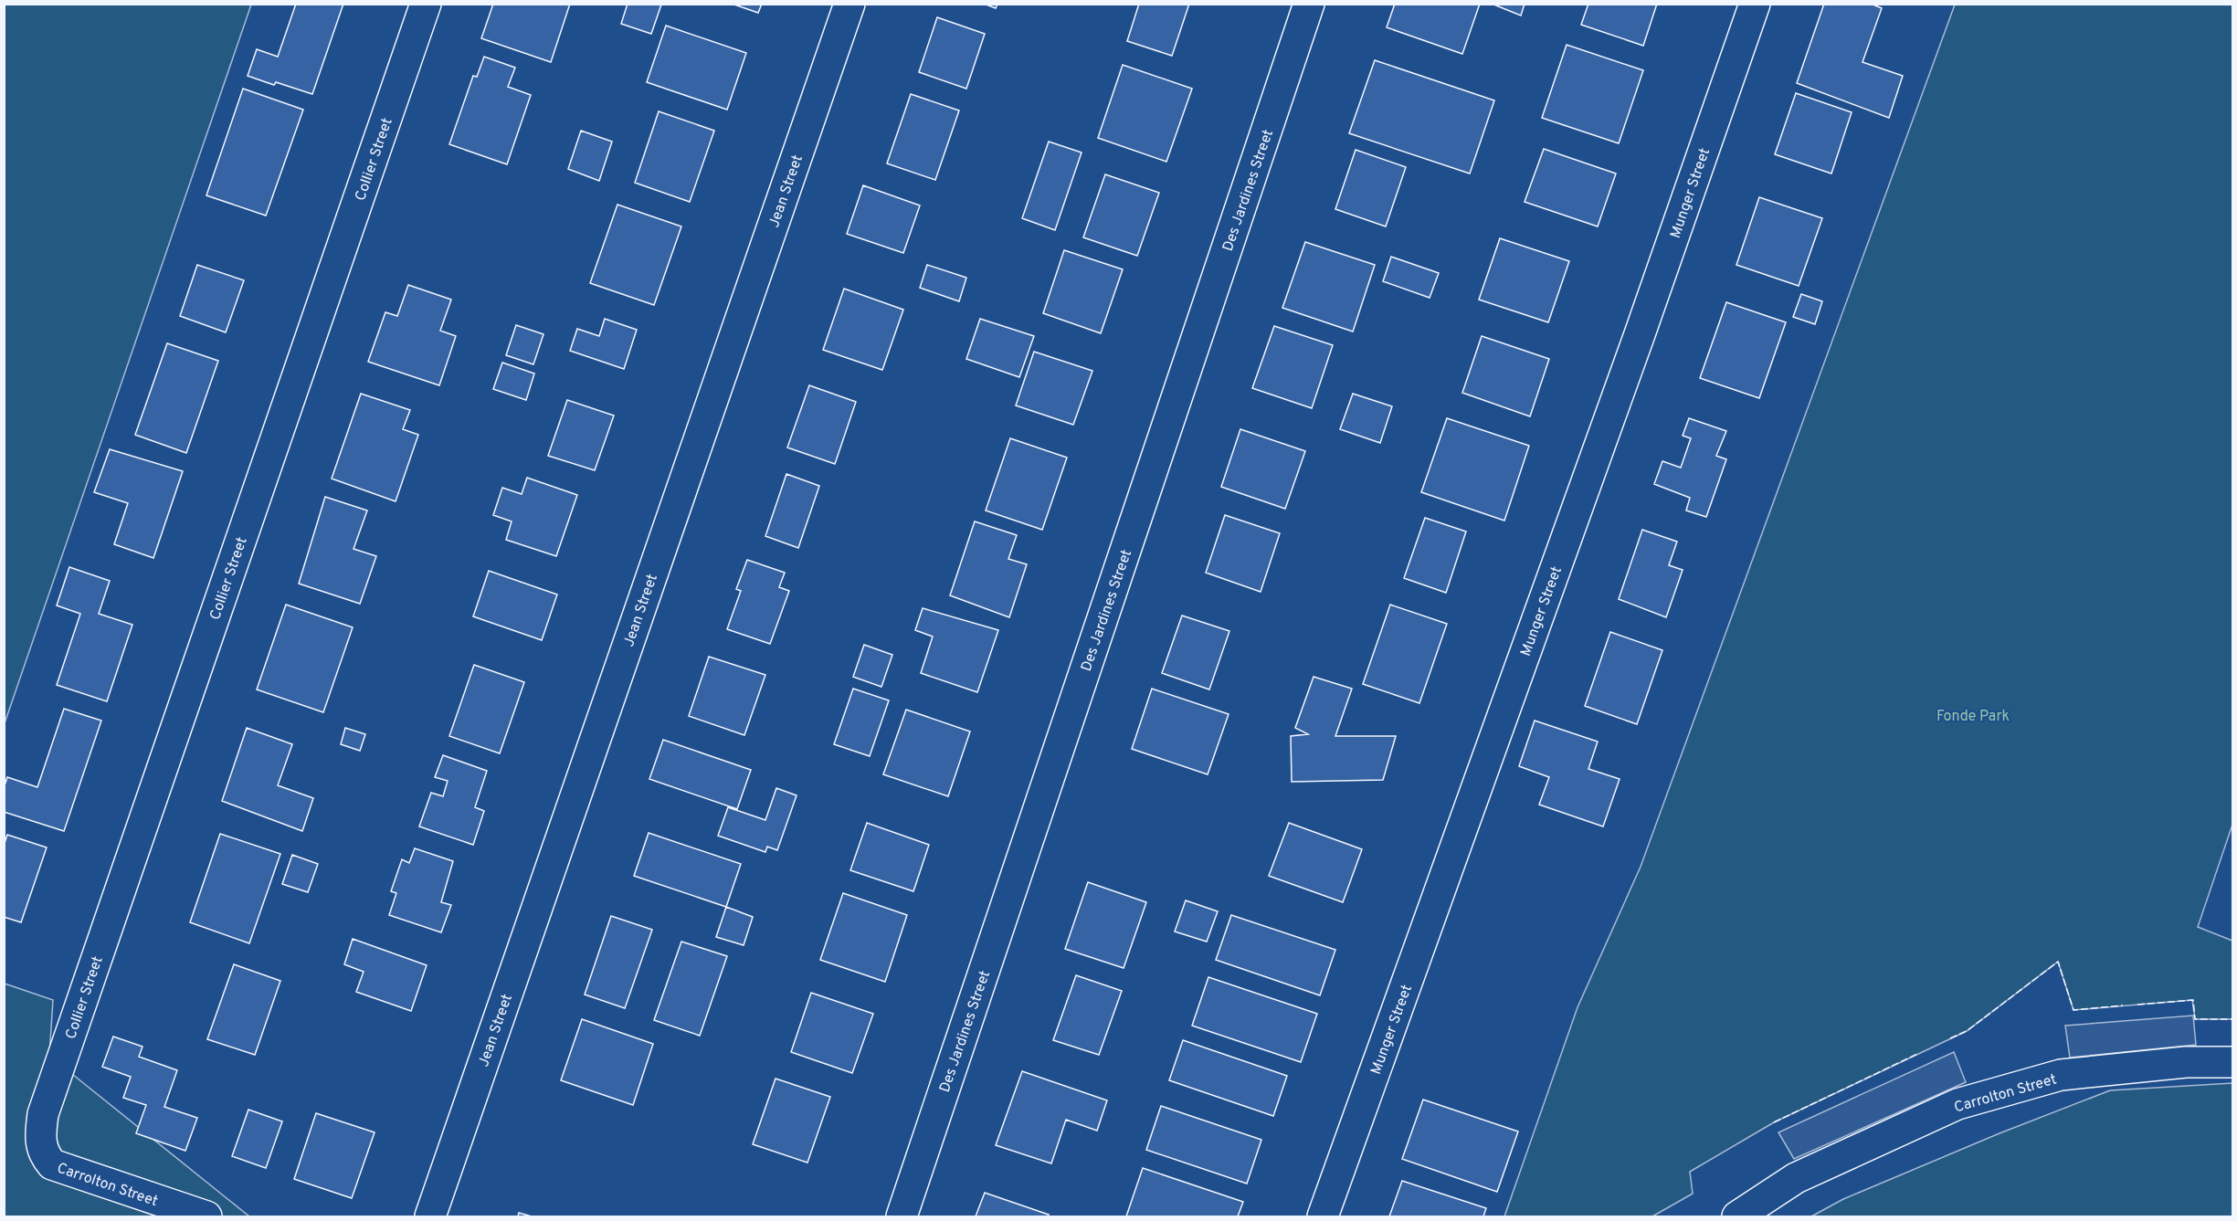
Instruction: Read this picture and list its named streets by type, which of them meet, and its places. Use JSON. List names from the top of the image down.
{
  "streets": {
    "street": [
      "Collier Street",
      "Des Jardines Street",
      "Jean Street",
      "Munger Street",
      "Carrolton Street"
    ]
  },
  "crossings": [
    ["Collier Street", "Carrolton Street"]
  ],
  "parks": ["Fonde Park"]
}
